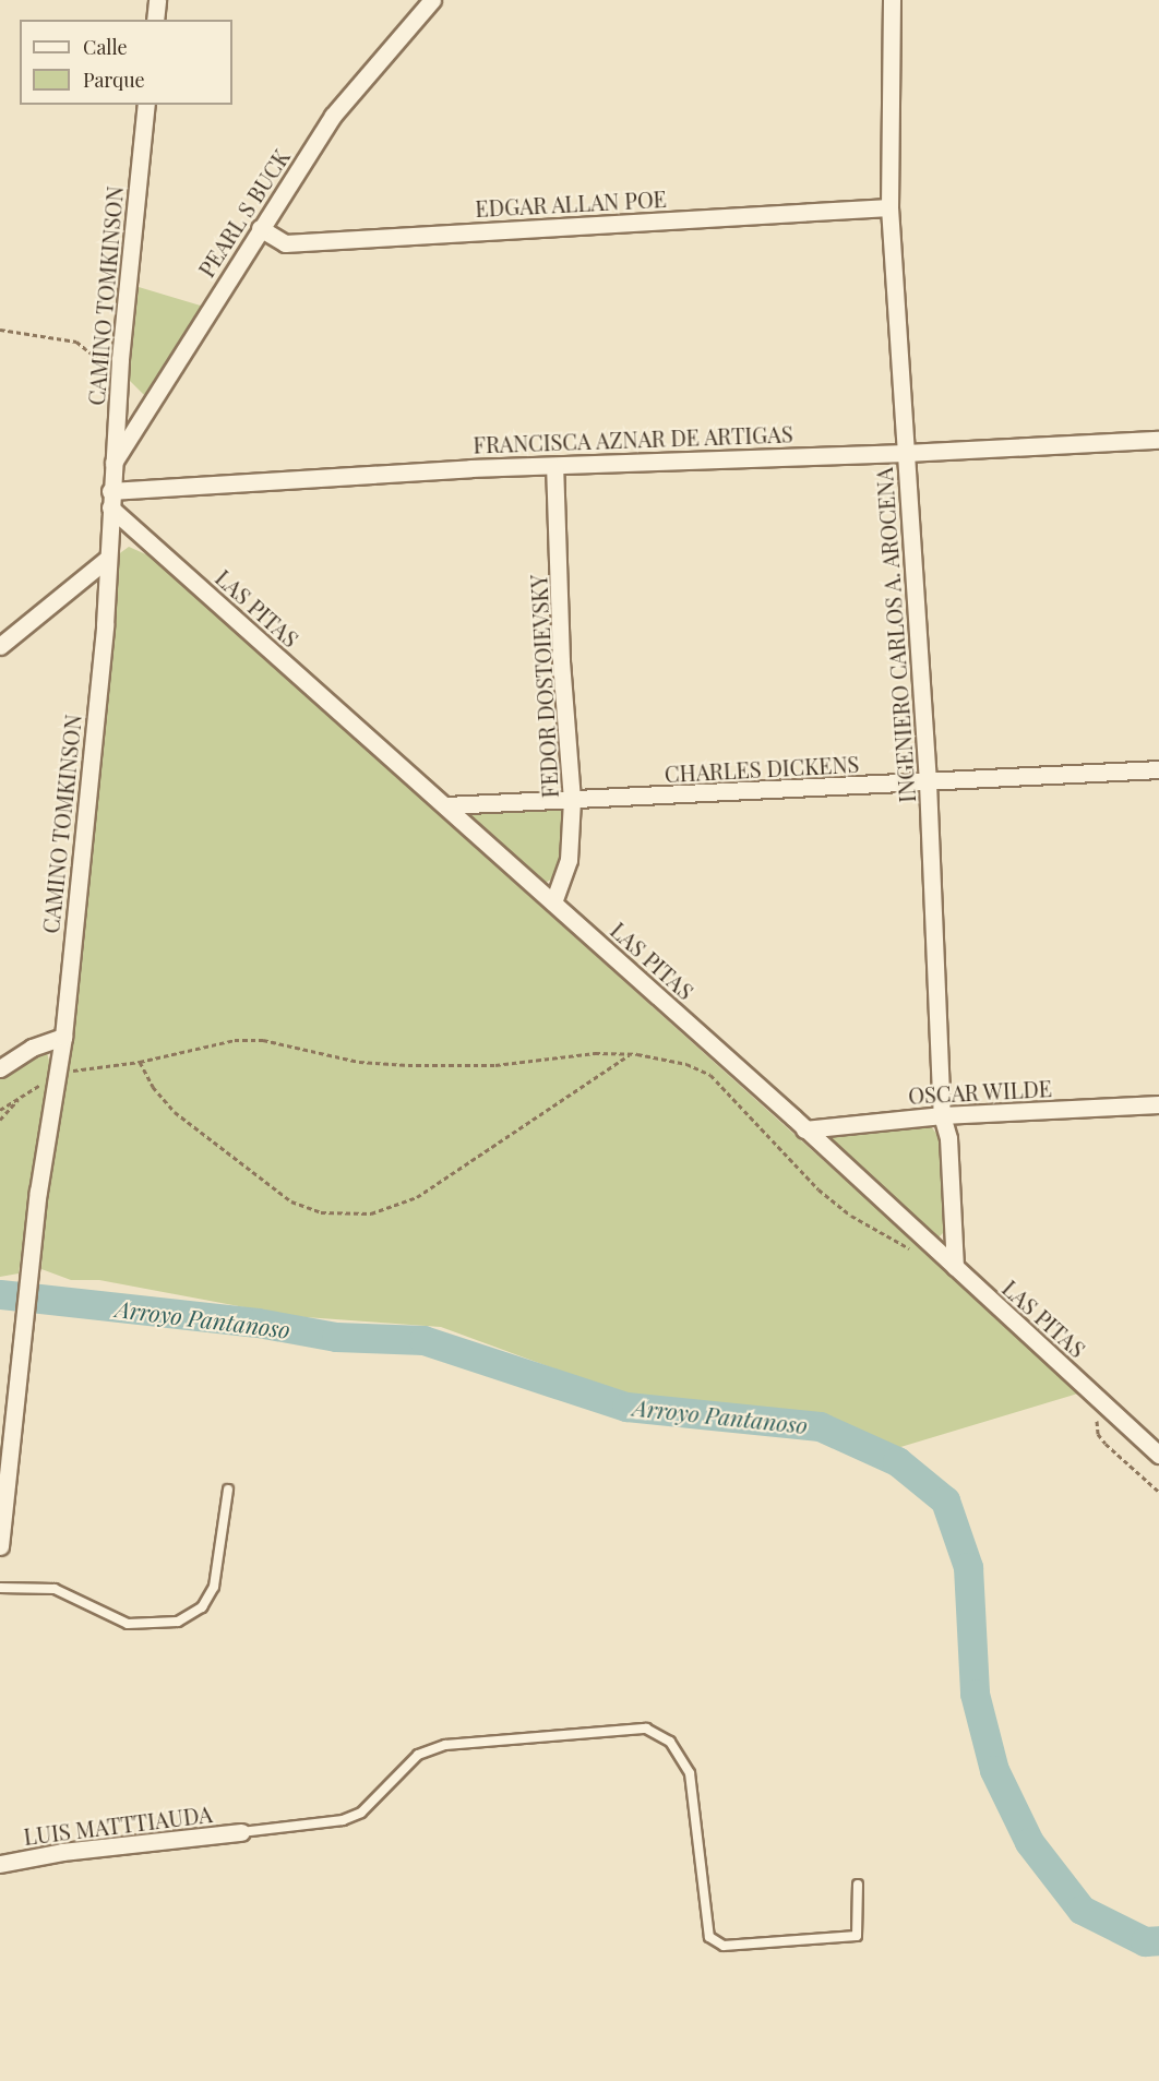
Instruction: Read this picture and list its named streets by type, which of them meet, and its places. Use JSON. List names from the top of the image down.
{
  "streets": {
    "street": [
      "EDGAR ALLAN POE",
      "PEARL S BUCK",
      "CAMINO TOMKINSON",
      "FRANCISCA AZNAR DE ARTIGAS",
      "LAS PITAS",
      "INGENIERO CARLOS A. AROCENA",
      "FEDOR DOSTOIEVSKY",
      "CHARLES DICKENS",
      "OSCAR WILDE",
      "LUIS MATTTIAUDA"
    ]
  },
  "crossings": [
    ["EDGAR ALLAN POE", "PEARL S BUCK"],
    ["EDGAR ALLAN POE", "INGENIERO CARLOS A. AROCENA"],
    ["PEARL S BUCK", "CAMINO TOMKINSON"],
    ["CAMINO TOMKINSON", "FRANCISCA AZNAR DE ARTIGAS"],
    ["CAMINO TOMKINSON", "LAS PITAS"],
    ["FRANCISCA AZNAR DE ARTIGAS", "LAS PITAS"],
    ["FRANCISCA AZNAR DE ARTIGAS", "INGENIERO CARLOS A. AROCENA"],
    ["FRANCISCA AZNAR DE ARTIGAS", "FEDOR DOSTOIEVSKY"],
    ["LAS PITAS", "INGENIERO CARLOS A. AROCENA"],
    ["LAS PITAS", "FEDOR DOSTOIEVSKY"],
    ["LAS PITAS", "CHARLES DICKENS"],
    ["LAS PITAS", "OSCAR WILDE"],
    ["INGENIERO CARLOS A. AROCENA", "CHARLES DICKENS"],
    ["INGENIERO CARLOS A. AROCENA", "OSCAR WILDE"],
    ["FEDOR DOSTOIEVSKY", "CHARLES DICKENS"]
  ],
  "water": ["Arroyo Pantanoso"],
  "legend": ["Calle", "Parque"]
}
